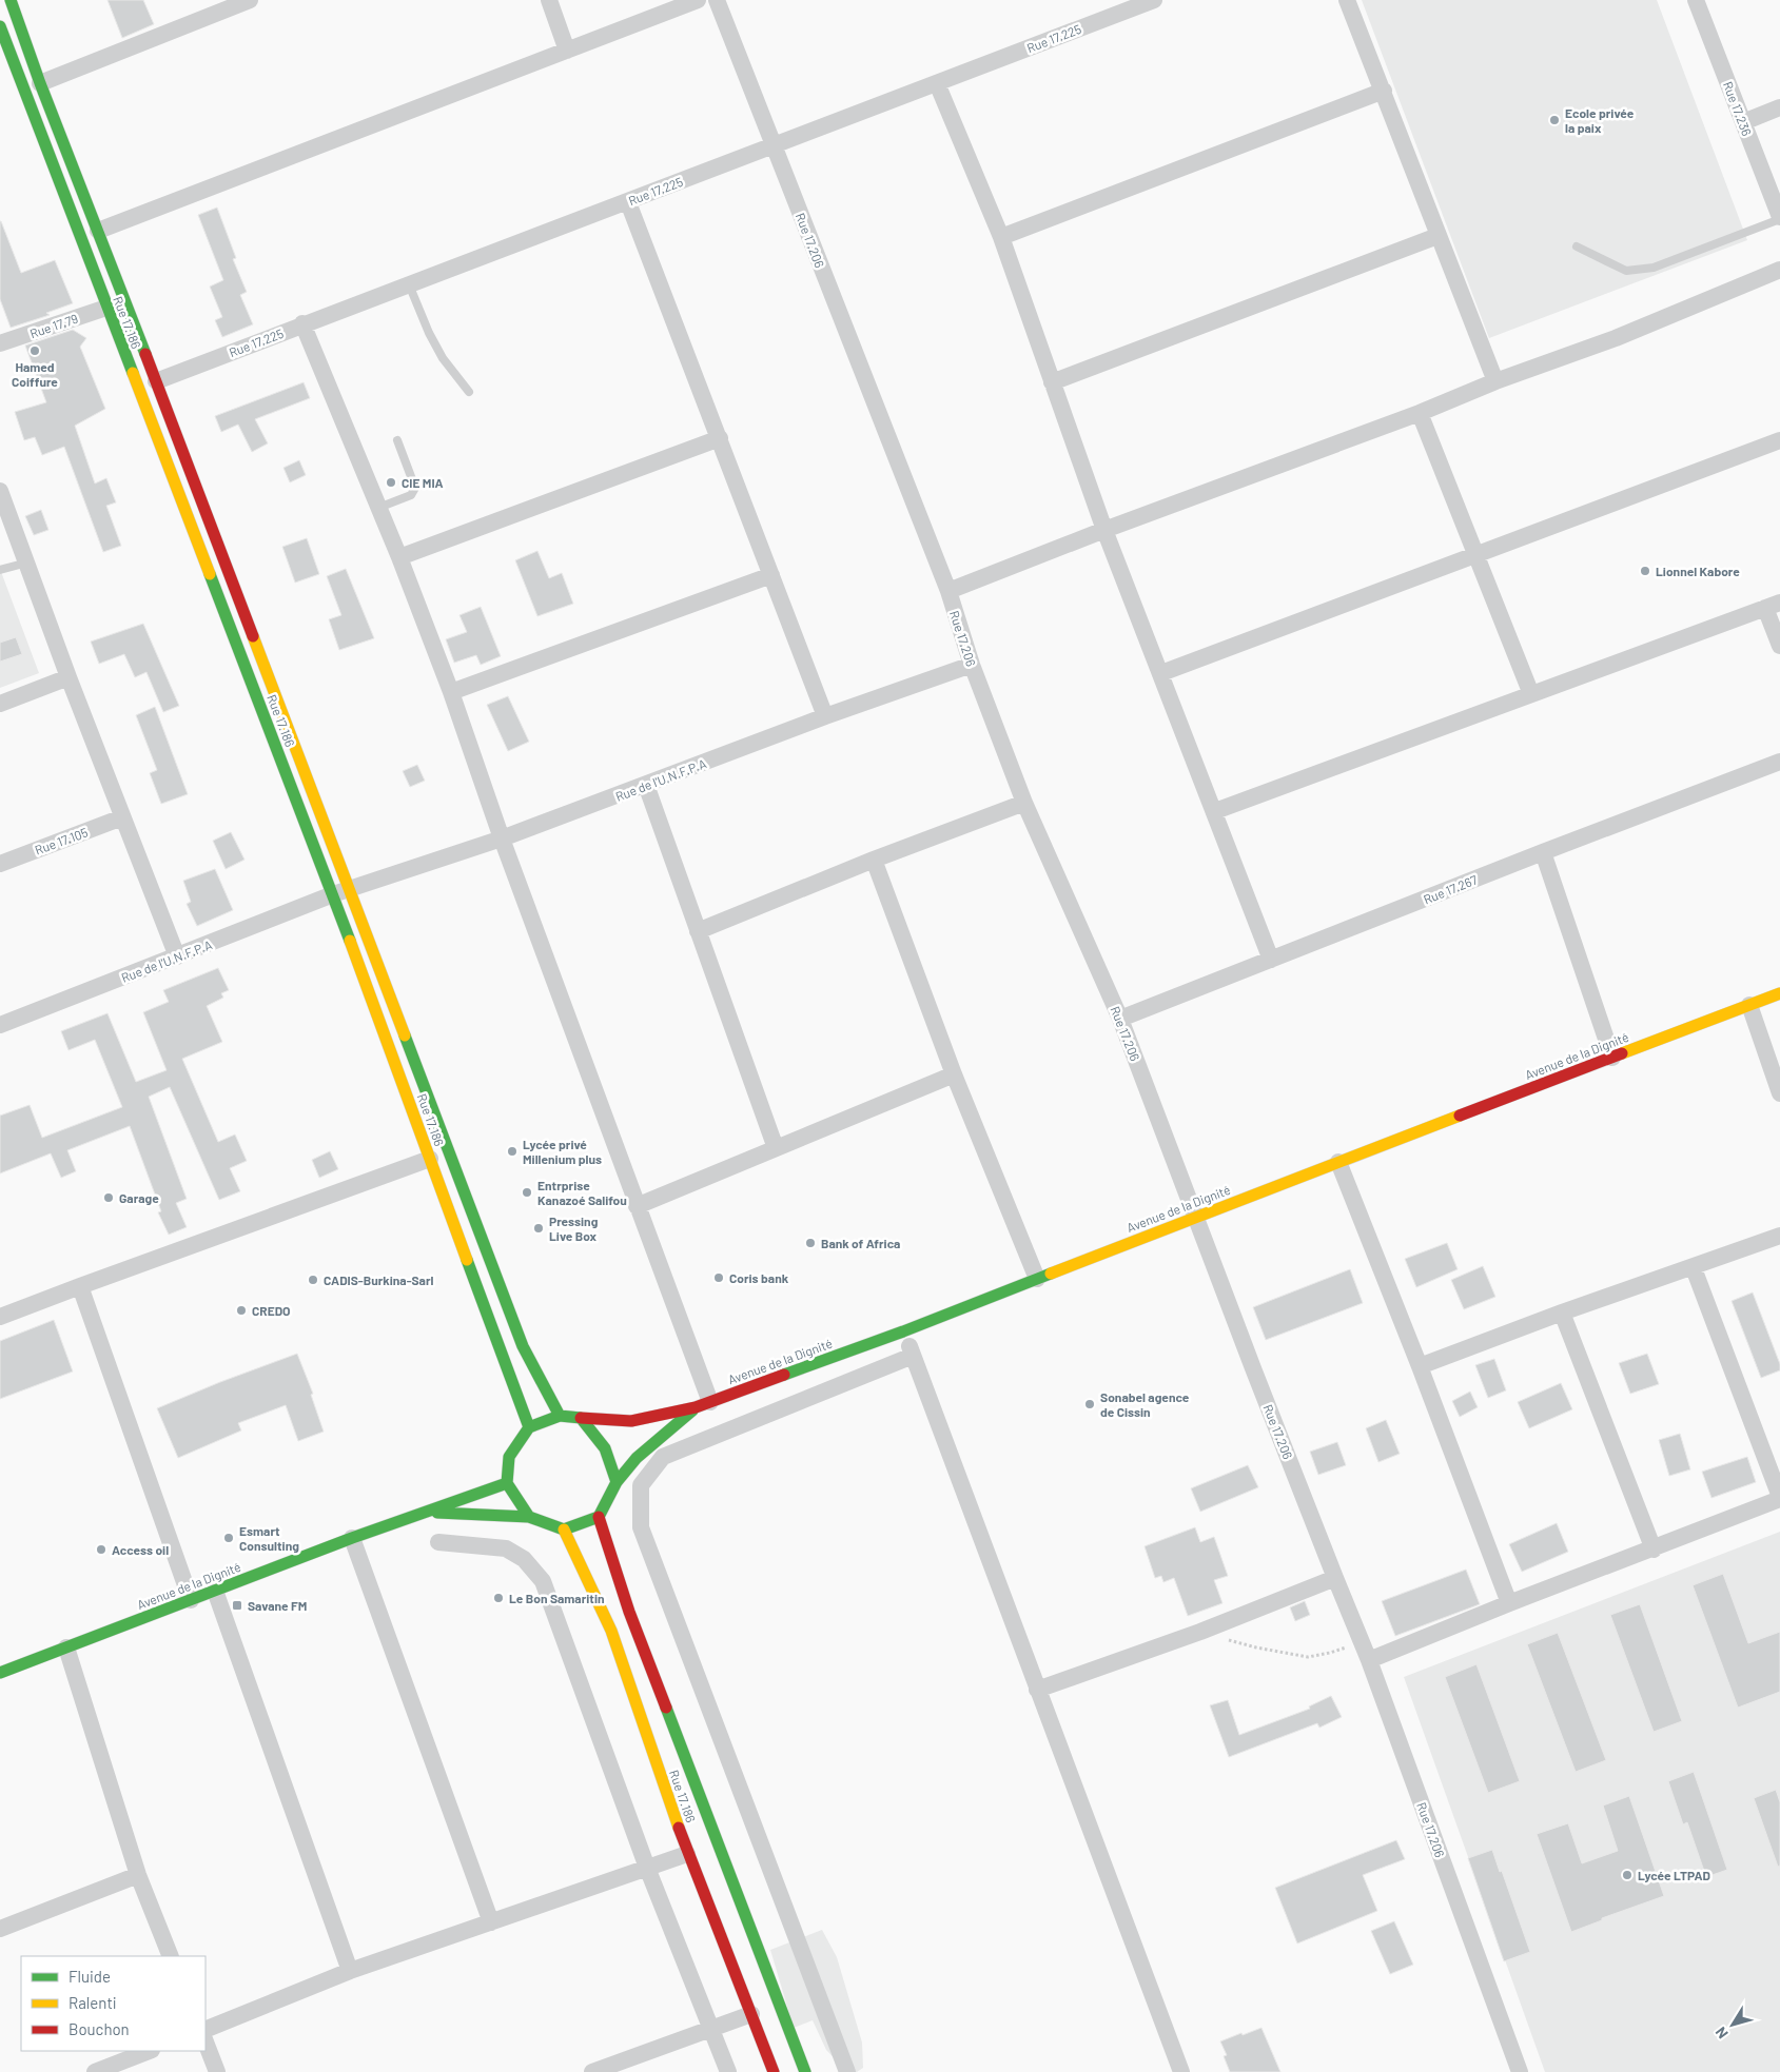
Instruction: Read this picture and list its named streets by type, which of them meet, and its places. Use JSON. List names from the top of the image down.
{
  "streets": {
    "main road": ["Rue 17.186", "Avenue de la Dignité"],
    "street": [
      "Rue 17.225",
      "Rue 17.236",
      "Rue 17.206",
      "Rue 17.79",
      "Rue de l'U.N.F.P.A",
      "Rue 17.105",
      "Rue 17.267"
    ]
  },
  "crossings": [
    ["Rue 17.225", "Rue 17.206"],
    ["Rue 17.206", "Rue de l'U.N.F.P.A"],
    ["Rue 17.206", "Rue 17.267"],
    ["Rue 17.206", "Avenue de la Dignité"],
    ["Rue 17.186", "Rue 17.79"],
    ["Rue 17.186", "Rue de l'U.N.F.P.A"],
    ["Rue 17.186", "Avenue de la Dignité"]
  ],
  "places": {
    "other": [
      "Ecole privée la paix",
      "Hamed Coiffure",
      "CIE MIA",
      "Lionnel Kabore",
      "Lycée privé Millenium plus",
      "Entrprise Kanazoé Salifou",
      "Garage",
      "Pressing Live Box",
      "Bank of Africa",
      "Coris bank",
      "CADIS-Burkina-Sarl",
      "CREDO",
      "Sonabel agence de Cissin",
      "Esmart Consulting",
      "Access oil",
      "Le Bon Samaritin",
      "Lycée LTPAD"
    ],
    "transit": ["Savane FM"]
  },
  "legend": ["Fluide", "Ralenti", "Bouchon"],
  "north": "bottom left"
}
